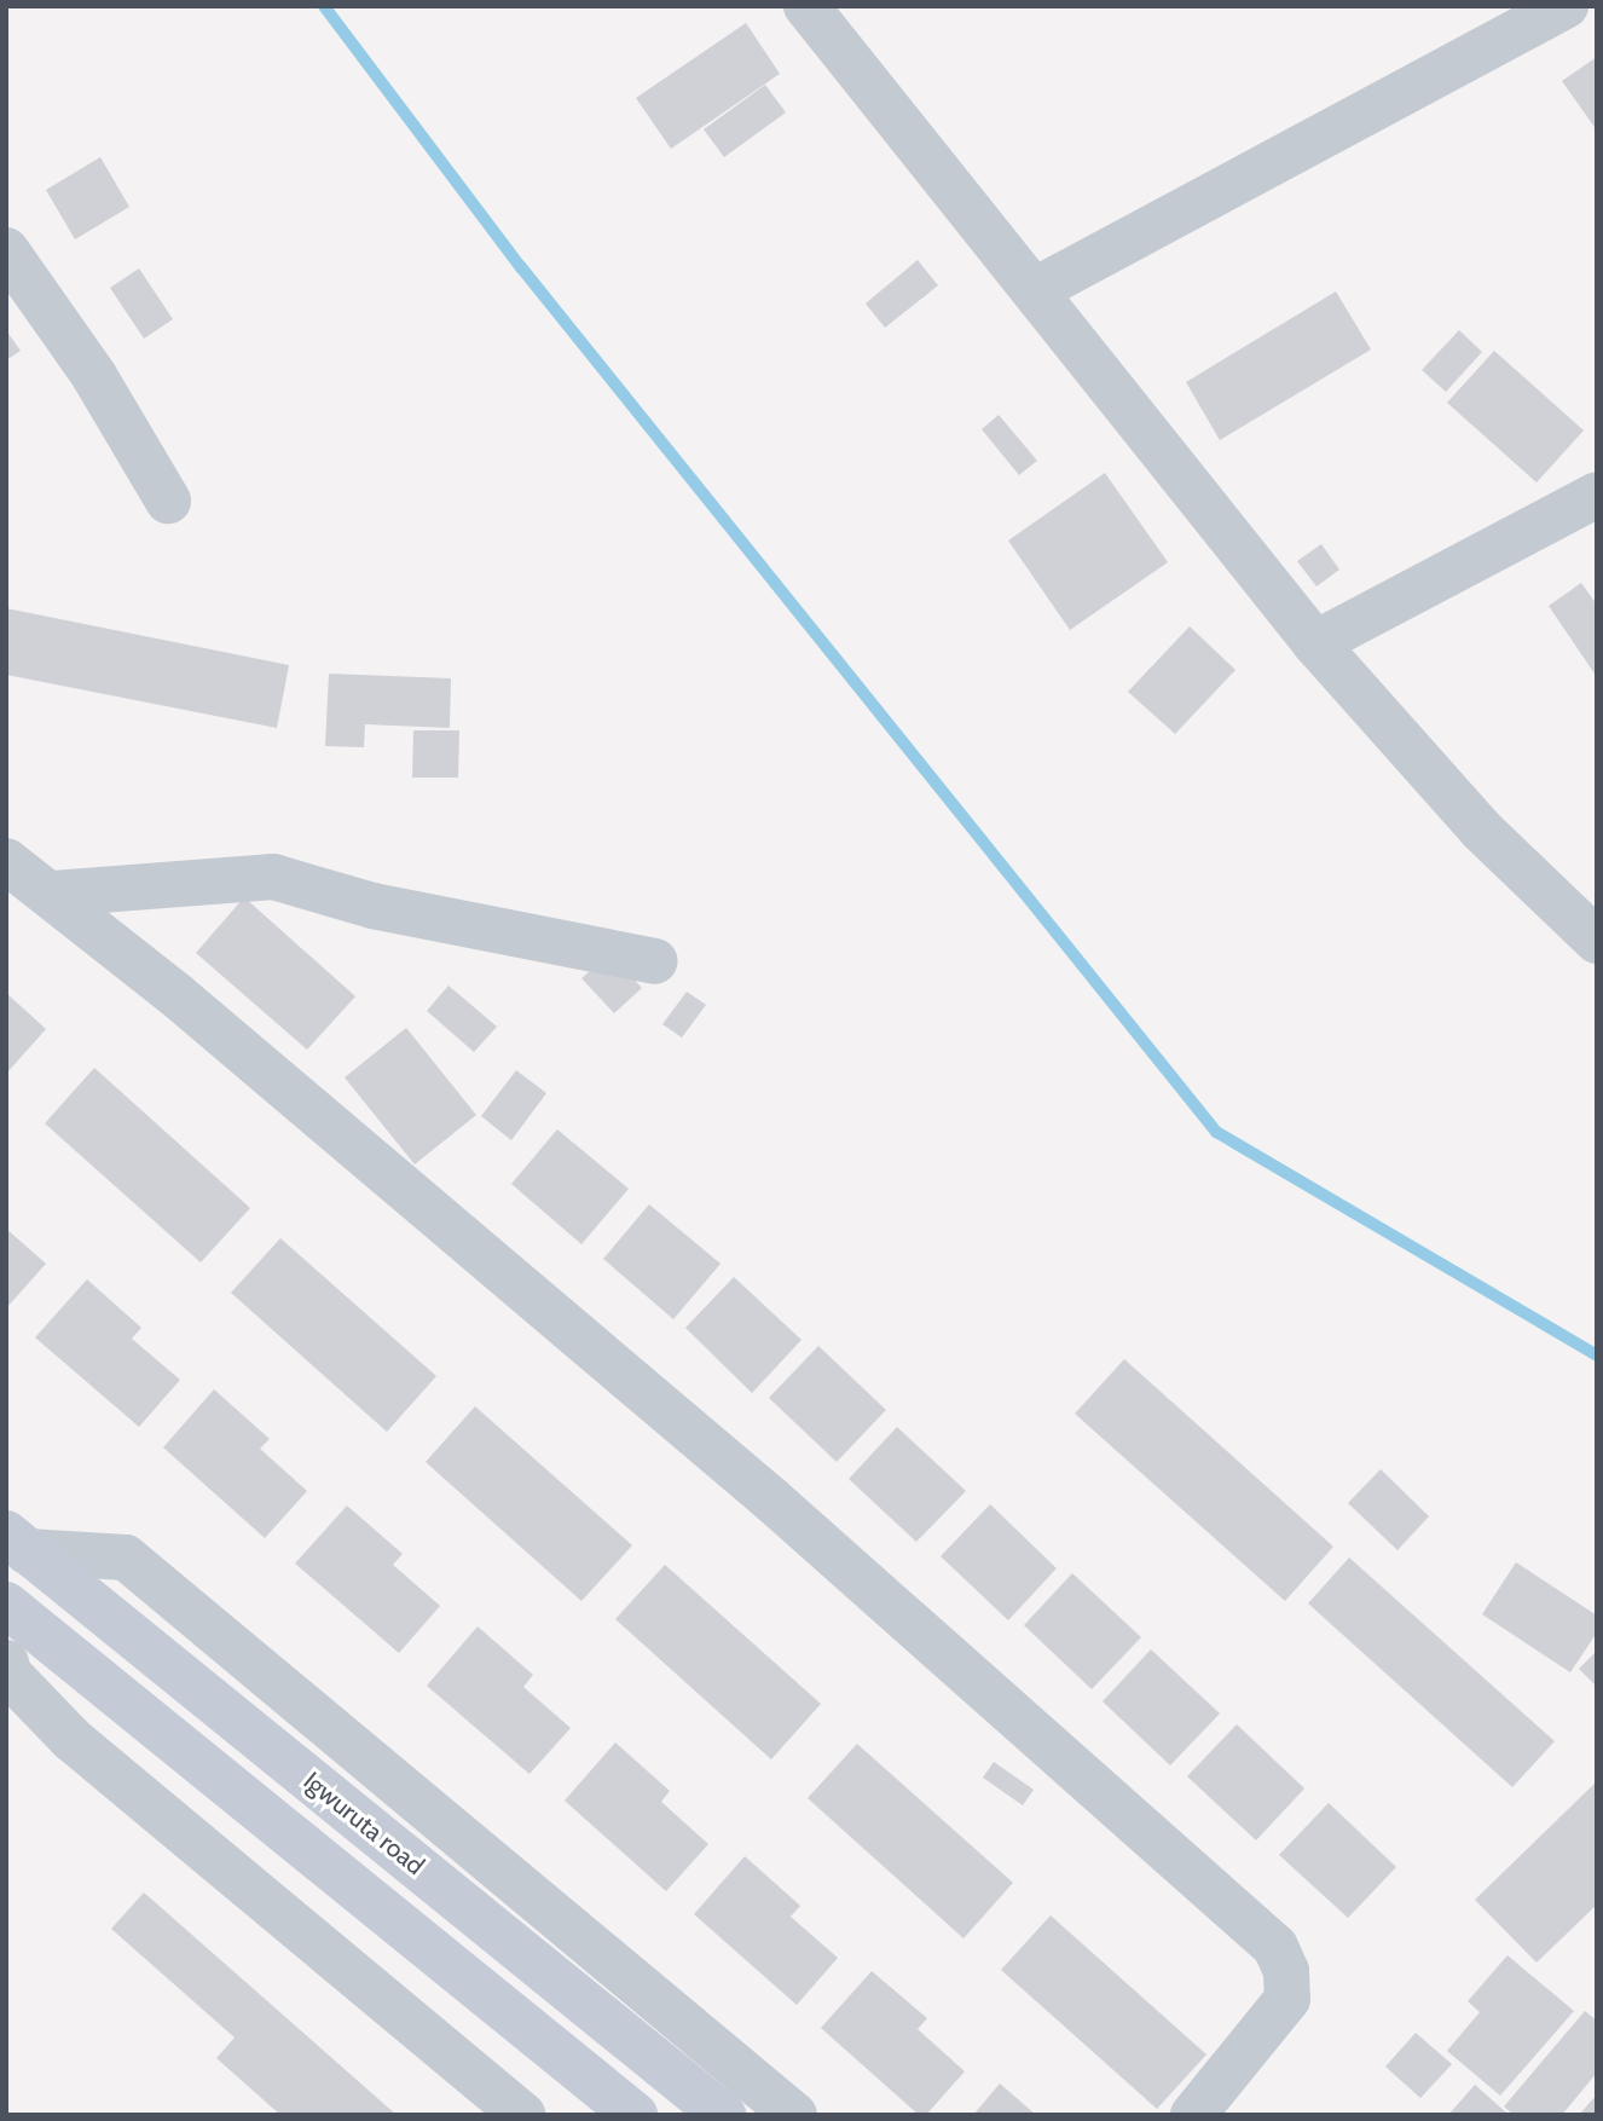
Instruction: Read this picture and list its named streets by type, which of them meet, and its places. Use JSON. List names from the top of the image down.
{
  "streets": {
    "main road": ["Igwuruta road"]
  }
}
